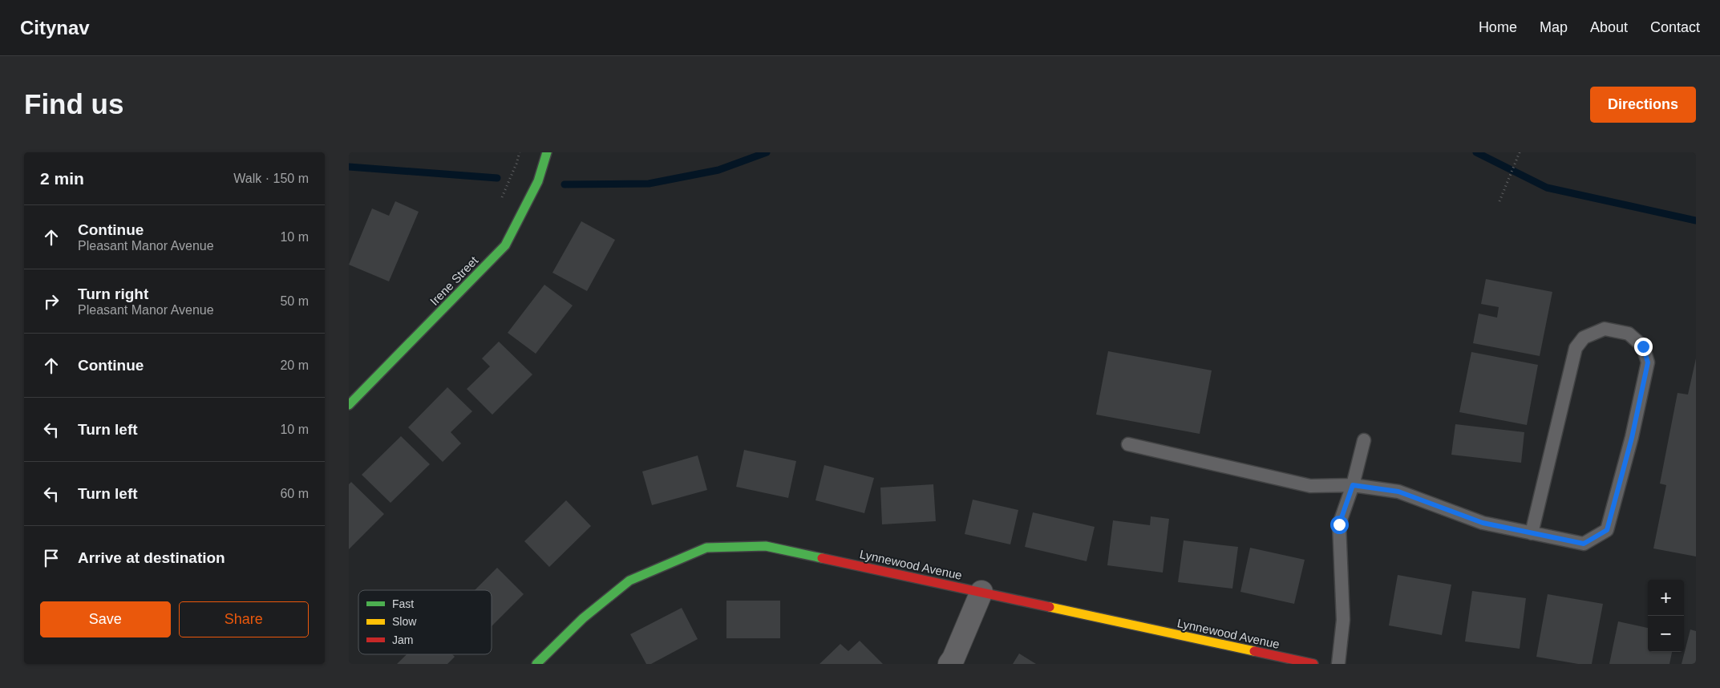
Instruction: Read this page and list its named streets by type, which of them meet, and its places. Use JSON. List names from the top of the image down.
{
  "streets": {
    "street": ["Irene Street", "Lynnewood Avenue"]
  },
  "legend": ["Fast", "Slow", "Jam"],
  "page": {
    "header": "Citynav",
    "nav": [
      "Home",
      "Map",
      "About",
      "Contact"
    ],
    "buttons": [
      "Directions",
      ["Save", "Share"]
    ],
    "title": "Find us",
    "heading": ["2 min", "Walk · 150 m"],
    "list": [
      ["Continue", "Pleasant Manor Avenue", "10 m"],
      ["Turn right", "Pleasant Manor Avenue", "50 m"],
      ["Continue", "20 m"],
      ["Turn left", "10 m"],
      ["Turn left", "60 m"],
      "Arrive at destination"
    ],
    "map_buttons": ["+", "−"]
  }
}
